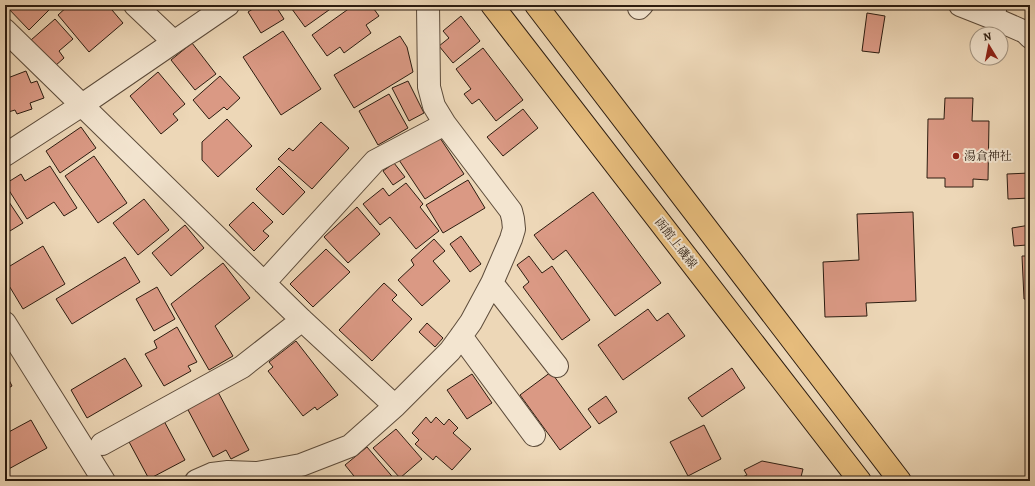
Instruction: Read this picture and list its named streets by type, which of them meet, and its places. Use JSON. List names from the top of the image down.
{
  "streets": {
    "main road": ["函館上磯線"]
  },
  "places": ["湯倉神社"],
  "north": "top"
}
